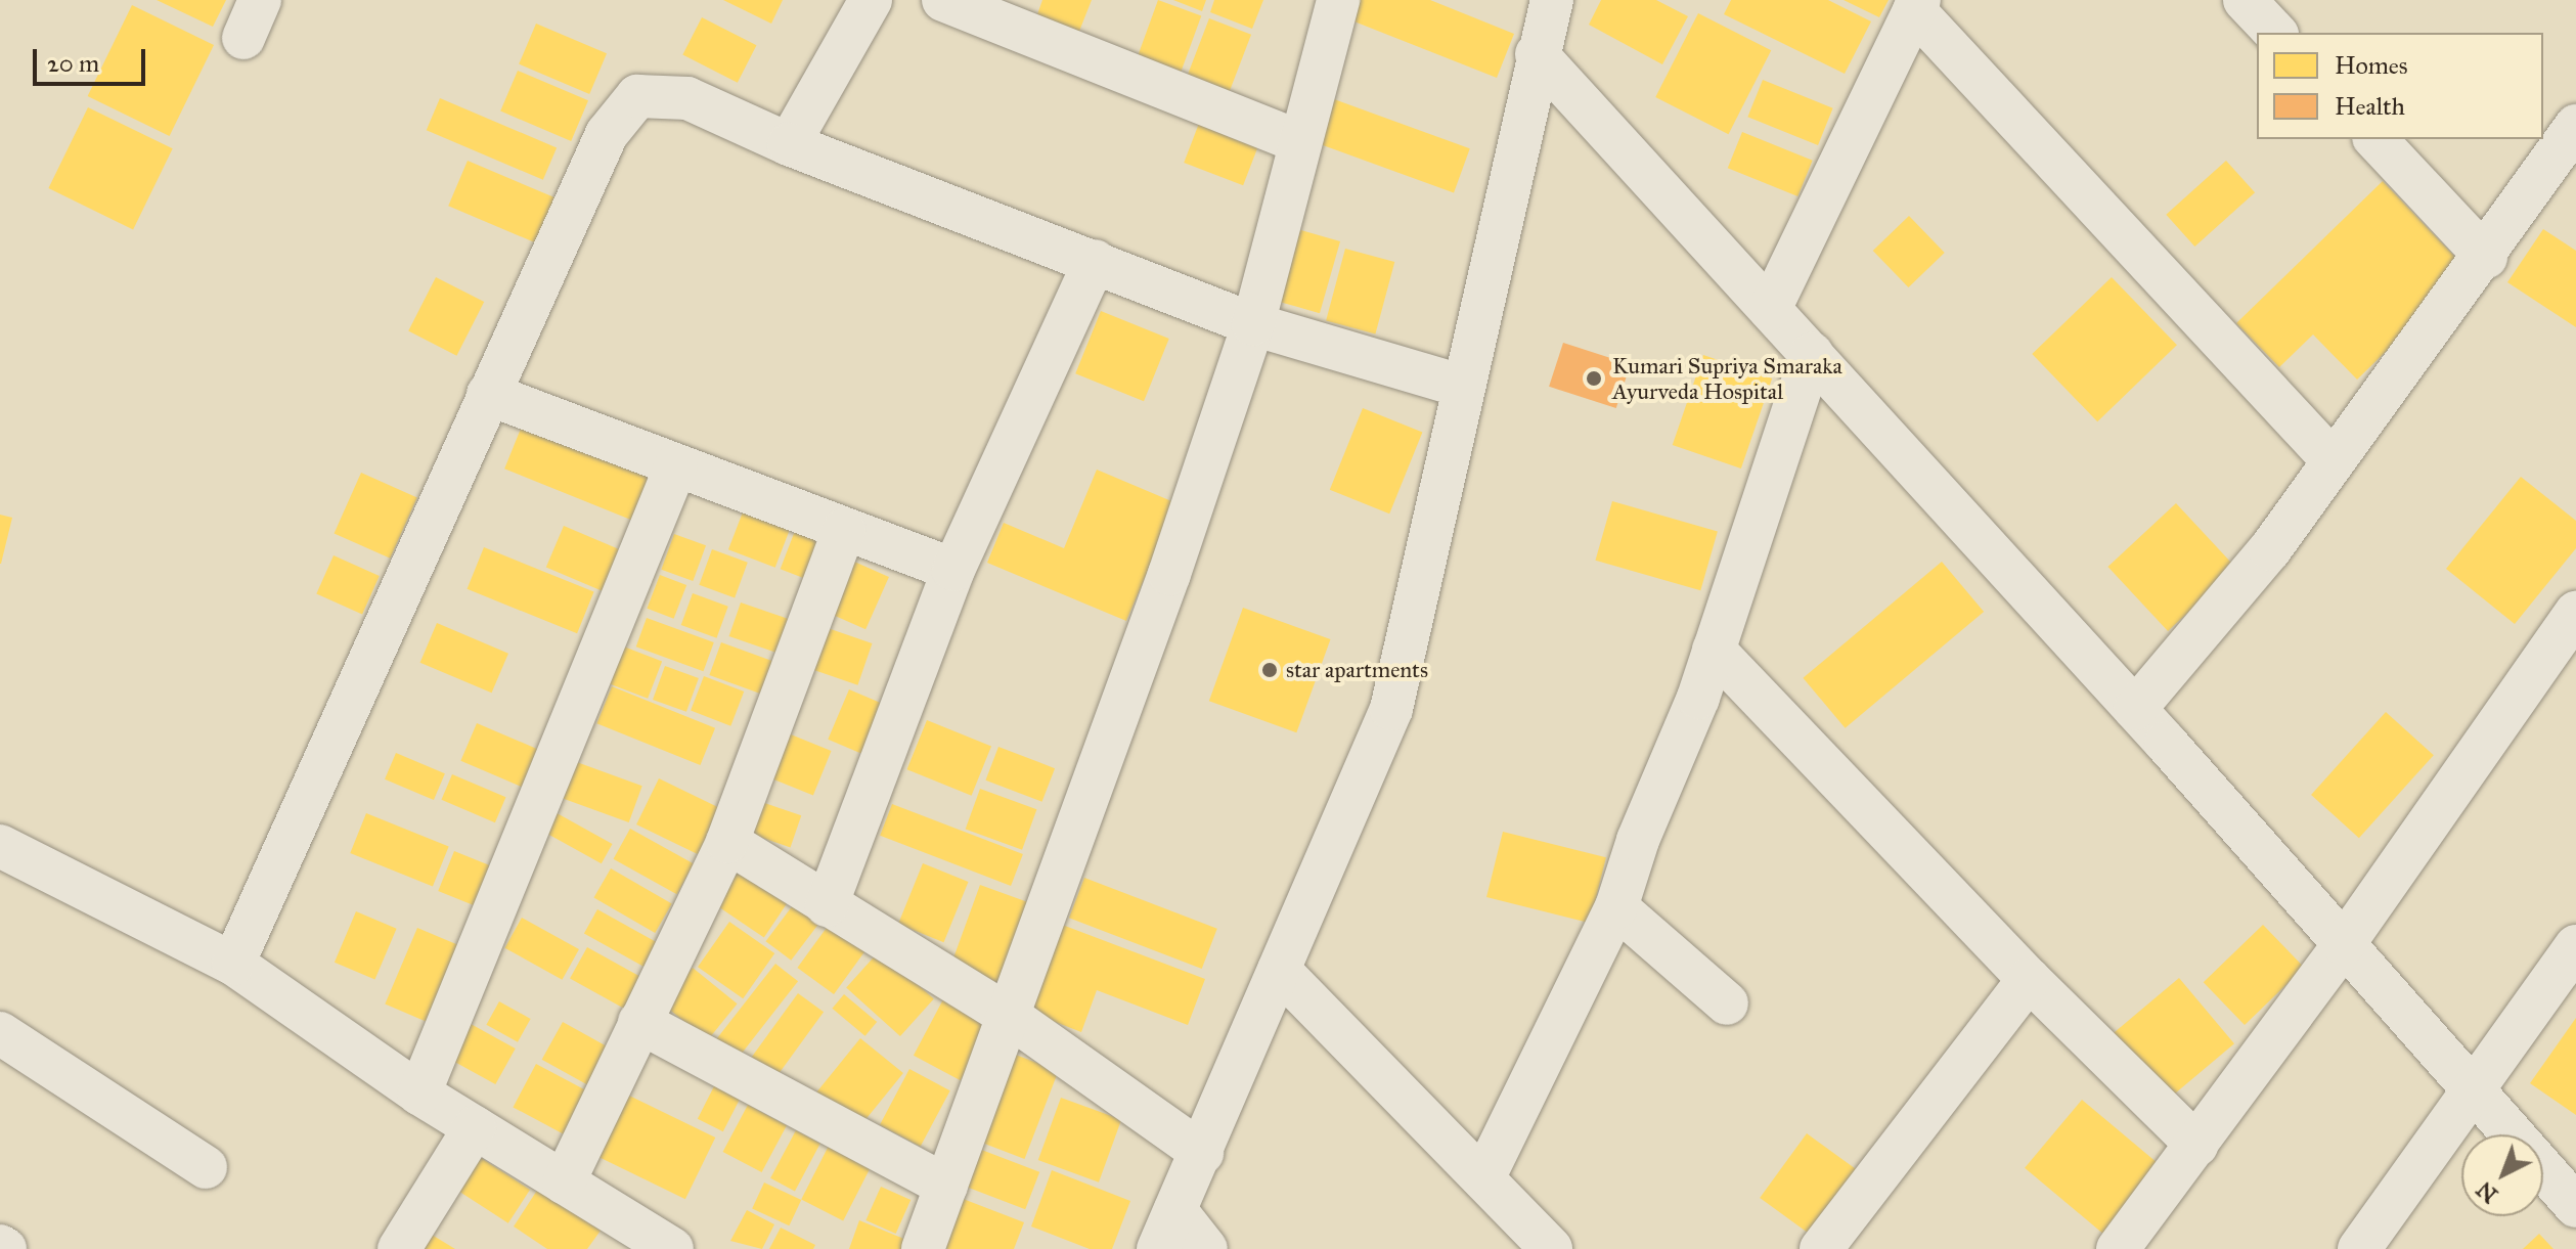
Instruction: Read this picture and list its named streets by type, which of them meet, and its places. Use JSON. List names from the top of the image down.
{
  "places": ["Kumari Supriya Smaraka Ayurveda Hospital", "star apartments"],
  "legend": ["Homes", "Health"],
  "scale_bar": "20 m",
  "north": "bottom left"
}
